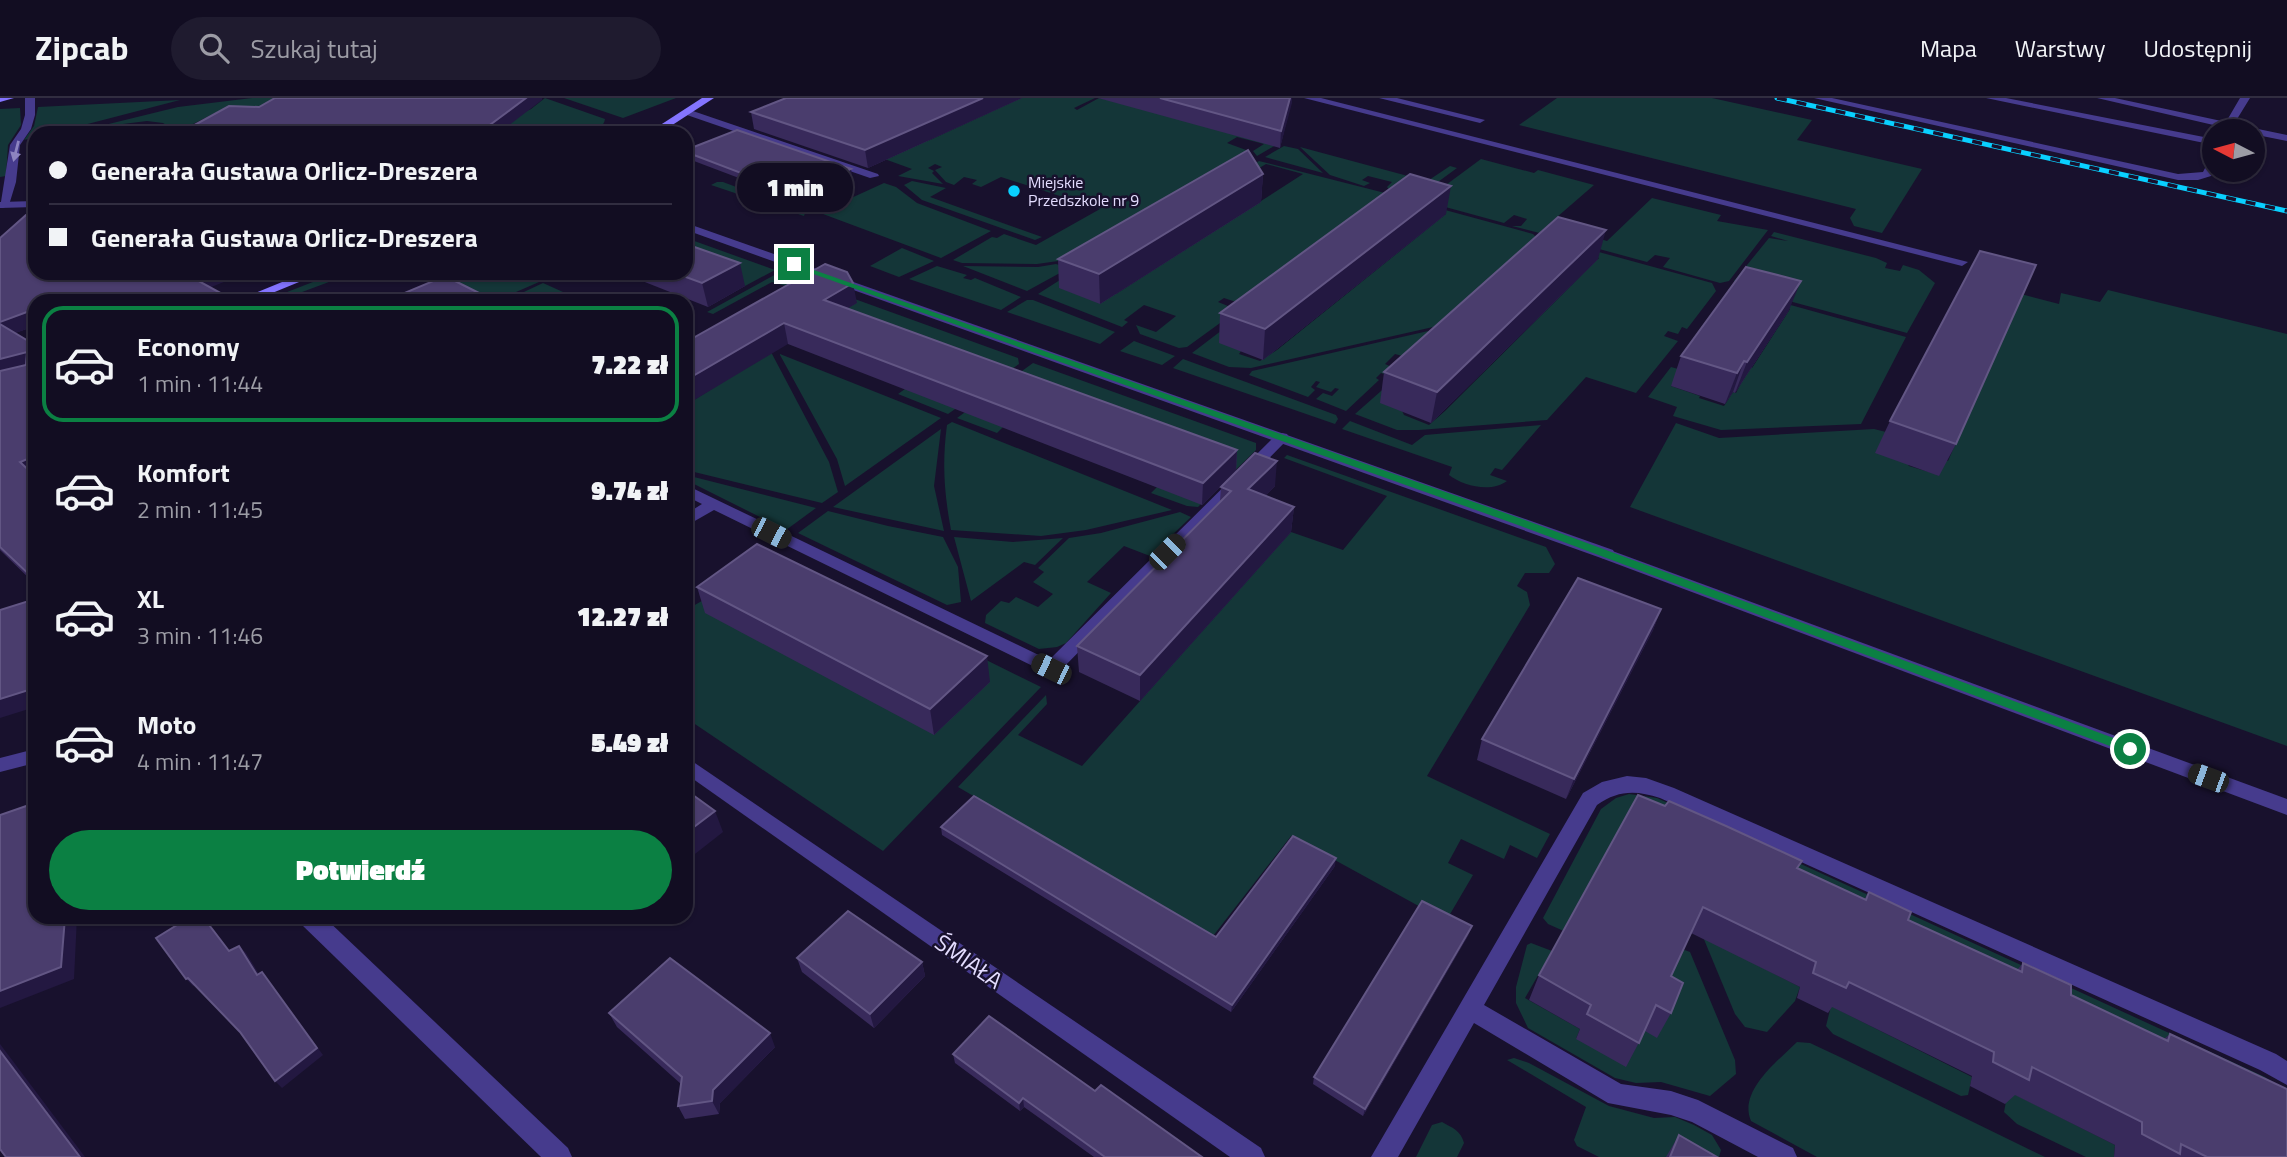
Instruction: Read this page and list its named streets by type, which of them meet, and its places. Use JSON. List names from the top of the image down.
{
  "streets": {
    "street": ["ŚMIAŁA"]
  },
  "places": ["Miejskie Przedszkole nr 9"],
  "north": "left",
  "page": {
    "header": "Zipcab",
    "search": "Szukaj tutaj",
    "nav": ["Mapa", "Warstwy", "Udostępnij"],
    "banner": ["Generała Gustawa Orlicz-Dreszera", "Generała Gustawa Orlicz-Dreszera"],
    "bubble": "1 min",
    "list": [
      {
        "name": "Economy",
        "note": "1 min · 11:44",
        "value": "7.22 zł"
      },
      {
        "name": "Komfort",
        "note": "2 min · 11:45",
        "value": "9.74 zł"
      },
      {
        "name": "XL",
        "note": "3 min · 11:46",
        "value": "12.27 zł"
      },
      {
        "name": "Moto",
        "note": "4 min · 11:47",
        "value": "5.49 zł"
      }
    ],
    "buttons": "Potwierdź"
  }
}
